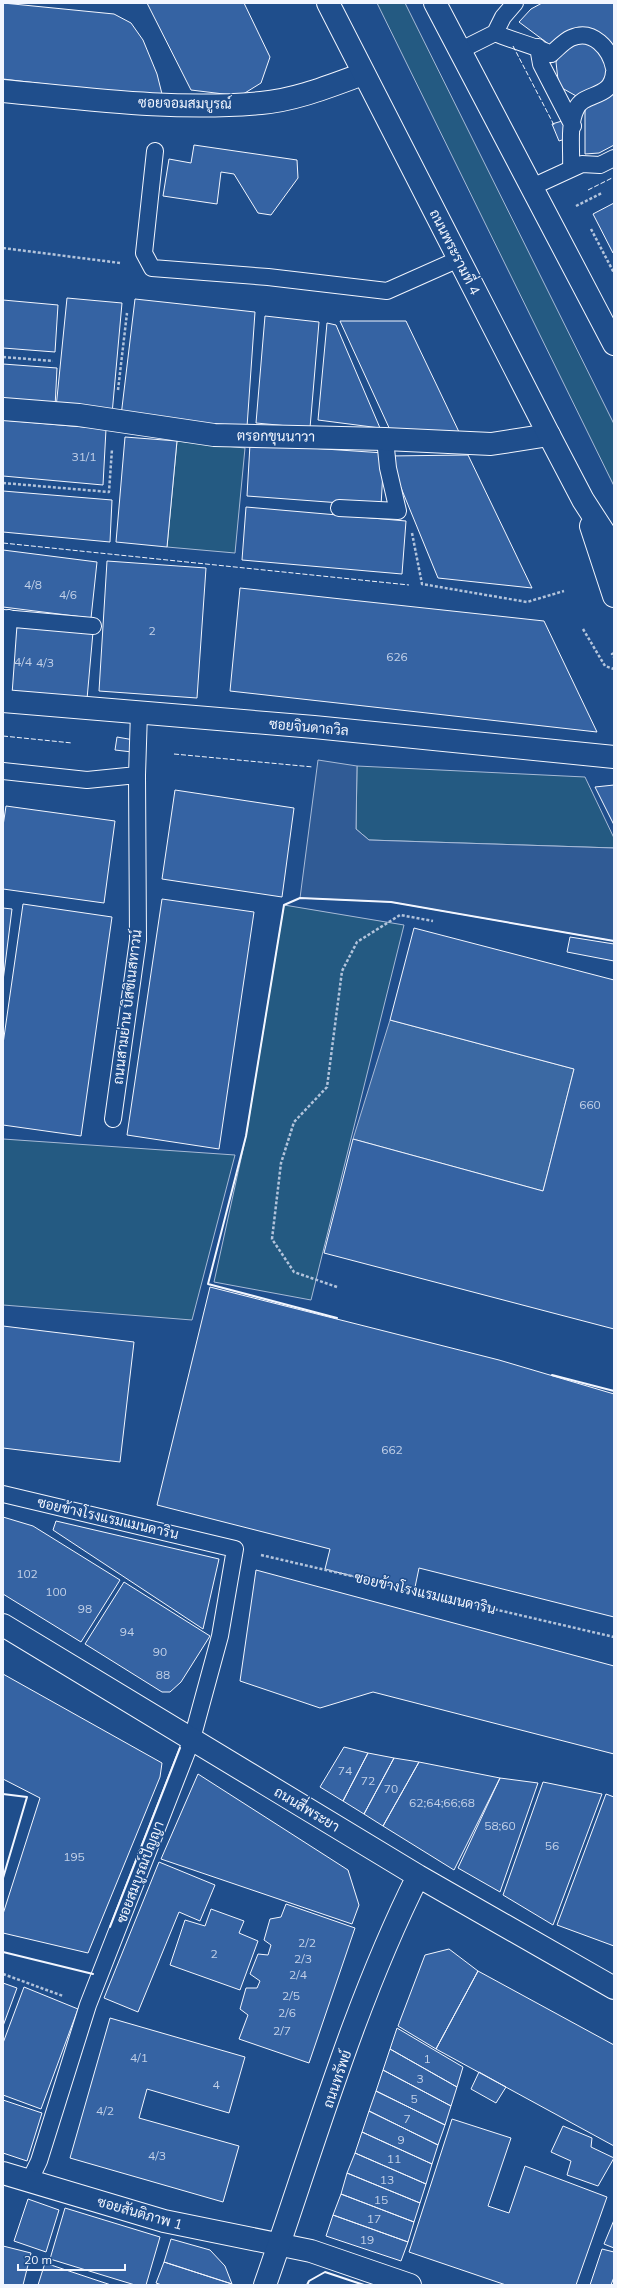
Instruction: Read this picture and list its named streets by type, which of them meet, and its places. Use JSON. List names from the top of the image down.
{
  "streets": {
    "street": [
      "ซอยจอมสมบูรณ์",
      "ถนนพระรามที่ 4",
      "ตรอกขุนนาวา",
      "ซอยจินดาถวิล",
      "ถนนสี่พระยา",
      "ถนนทรัพย์",
      "ซอยสันติภาพ 1"
    ],
    "lane": ["ถนนสามย่าน บิสซิเนสทาวน์", "ซอยข้างโรงแรมแมนดาริน", "ซอยสมบูรณ์ปัญญา"]
  },
  "crossings": [
    ["ซอยจอมสมบูรณ์", "ถนนพระรามที่ 4"],
    ["ถนนพระรามที่ 4", "ตรอกขุนนาวา"],
    ["ซอยจินดาถวิล", "ถนนสามย่าน บิสซิเนสทาวน์"],
    ["ถนนสี่พระยา", "ซอยสมบูรณ์ปัญญา"],
    ["ถนนสี่พระยา", "ถนนทรัพย์"],
    ["ซอยสมบูรณ์ปัญญา", "ซอยสันติภาพ 1"],
    ["ถนนทรัพย์", "ซอยสันติภาพ 1"]
  ],
  "house_numbers": [
    "31/1",
    "4/8",
    "4/6",
    "2",
    "626",
    "4/4",
    "4/3",
    "660",
    "662",
    "102",
    "100",
    "98",
    "94",
    "90",
    "88",
    "74",
    "72",
    "70",
    "62;64;66;68",
    "58;60",
    "56",
    "195",
    "2/2",
    "2",
    "2/3",
    "2/4",
    "2/5",
    "2/6",
    "2/7",
    "4/1",
    "1",
    "3",
    "4",
    "5",
    "4/2",
    "7",
    "9",
    "4/3",
    "11",
    "13",
    "15",
    "17",
    "19"
  ],
  "scale_bar": "20 m"
}
